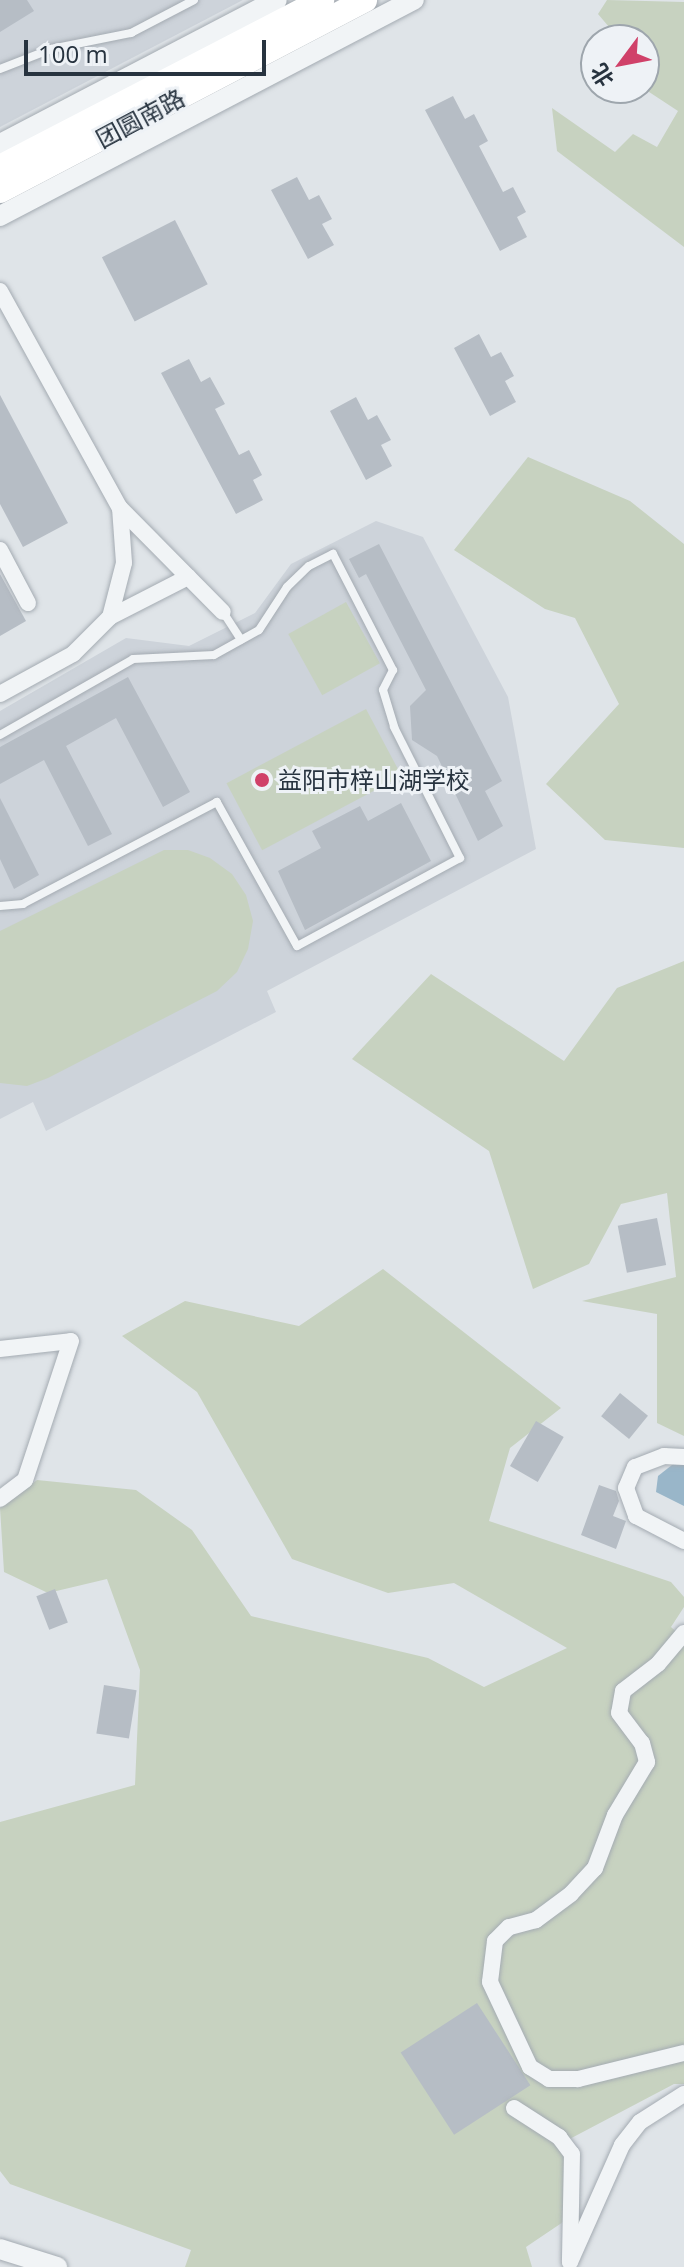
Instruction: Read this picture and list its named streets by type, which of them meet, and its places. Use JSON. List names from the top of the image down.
{
  "streets": {
    "main road": ["团圆南路"]
  },
  "places": ["益阳市梓山湖学校"],
  "scale_bar": "100 m",
  "north": "bottom left"
}
